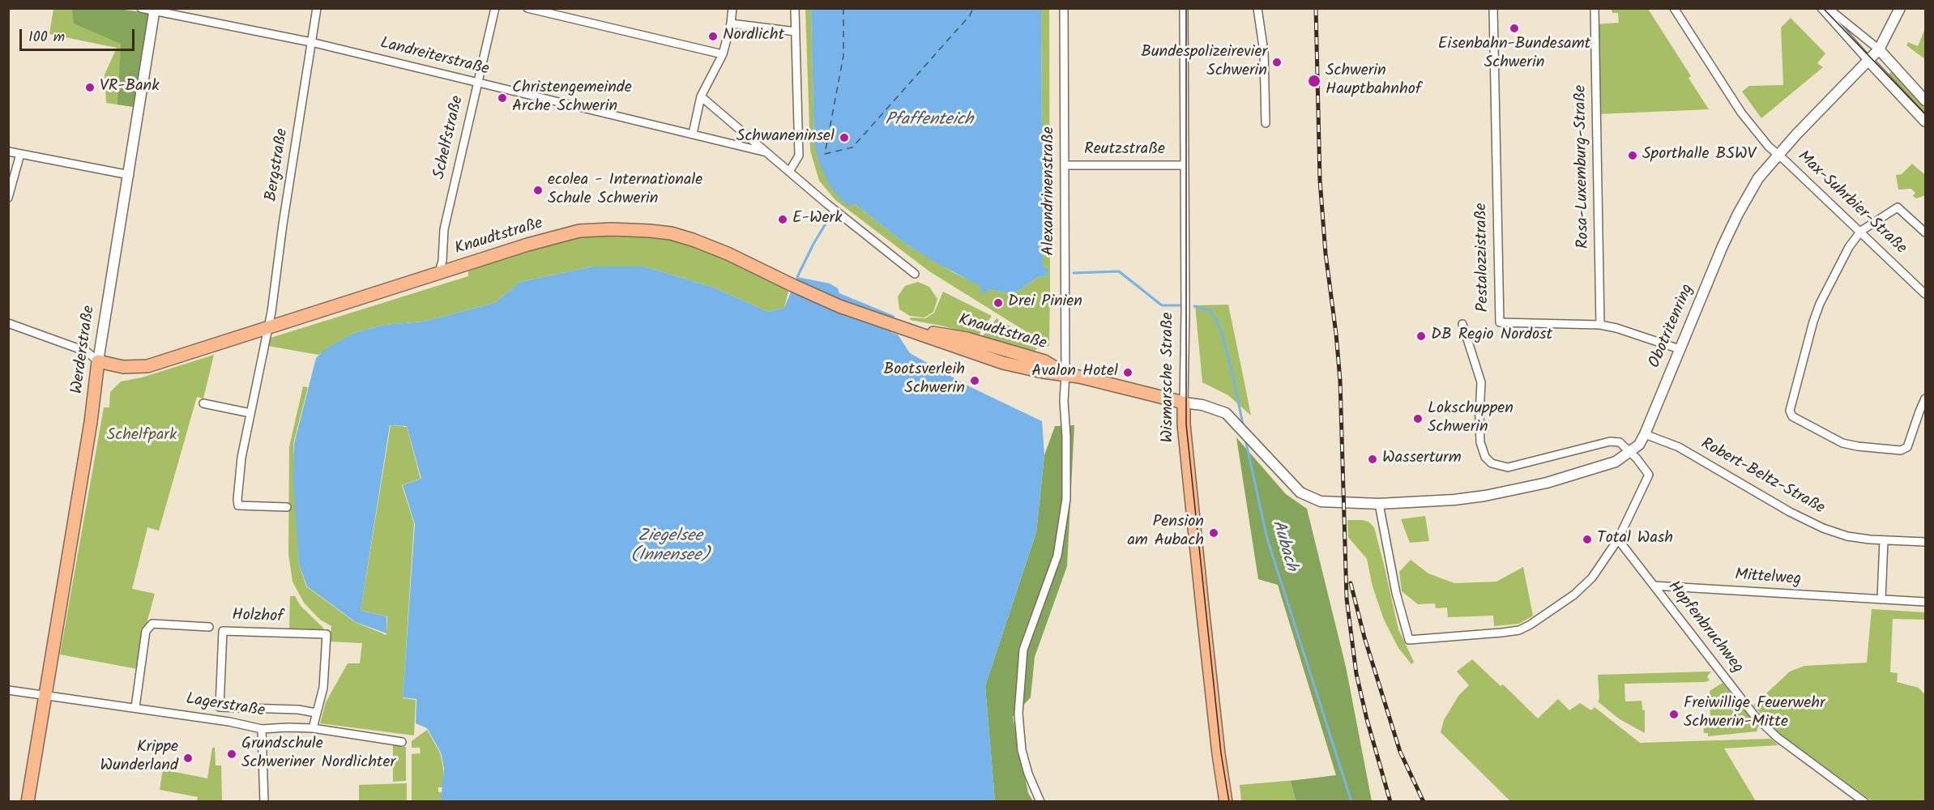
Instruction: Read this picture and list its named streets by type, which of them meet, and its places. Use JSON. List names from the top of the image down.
{
  "streets": {
    "main road": ["Knaudtstraße", "Werderstraße", "Wismarsche Straße"],
    "street": [
      "Landreiterstraße",
      "Schelfstraße",
      "Reutzstraße",
      "Bergstraße",
      "Rosa-Luxemburg-Straße",
      "Alexandrinenstraße",
      "Max-Suhrbier-Straße",
      "Pestalozzistraße",
      "Obotritenring",
      "Robert-Beltz-Straße",
      "Mittelweg",
      "Holzhof",
      "Hopfenbruchweg",
      "Lagerstraße"
    ]
  },
  "crossings": [
    ["Landreiterstraße", "Schelfstraße"],
    ["Landreiterstraße", "Bergstraße"],
    ["Landreiterstraße", "Werderstraße"],
    ["Schelfstraße", "Knaudtstraße"],
    ["Reutzstraße", "Alexandrinenstraße"],
    ["Reutzstraße", "Wismarsche Straße"],
    ["Bergstraße", "Knaudtstraße"],
    ["Rosa-Luxemburg-Straße", "Pestalozzistraße"],
    ["Alexandrinenstraße", "Knaudtstraße"],
    ["Max-Suhrbier-Straße", "Obotritenring"],
    ["Knaudtstraße", "Obotritenring"],
    ["Knaudtstraße", "Werderstraße"],
    ["Knaudtstraße", "Wismarsche Straße"],
    ["Pestalozzistraße", "Obotritenring"],
    ["Obotritenring", "Wismarsche Straße"],
    ["Obotritenring", "Robert-Beltz-Straße"],
    ["Werderstraße", "Lagerstraße"],
    ["Mittelweg", "Hopfenbruchweg"],
    ["Holzhof", "Lagerstraße"]
  ],
  "water": ["Pfaffenteich", "Ziegelsee (Innensee)", "Aubach"],
  "parks": ["Schelfpark"],
  "places": [
    "Eisenbahn-Bundesamt Schwerin",
    "Nordlicht",
    "Bundespolizeirevier Schwerin",
    "Schwerin Hauptbahnhof",
    "VR-Bank",
    "Christengemeinde Arche Schwerin",
    "Schwaneninsel",
    "Sporthalle BSWV",
    "ecolea - Internationale Schule Schwerin",
    "E-Werk",
    "Drei Pinien",
    "DB Regio Nordost",
    "Avalon Hotel",
    "Bootsverleih Schwerin",
    "Lokschuppen Schwerin",
    "Wasserturm",
    "Pension am Aubach",
    "Total Wash",
    "Freiwillige Feuerwehr Schwerin-Mitte",
    "Grundschule Schweriner Nordlichter",
    "Krippe Wunderland"
  ],
  "scale_bar": "100 m"
}
